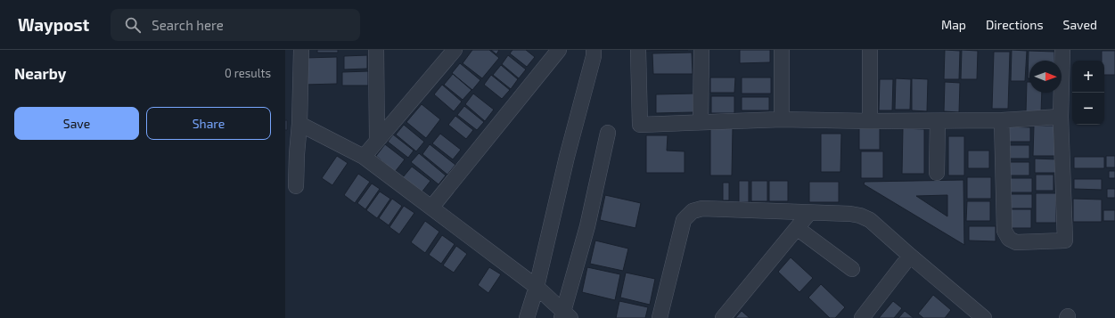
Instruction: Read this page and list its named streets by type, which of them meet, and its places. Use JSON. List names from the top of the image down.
{
  "north": "right",
  "page": {
    "header": "Waypost",
    "search": "Search here",
    "nav": ["Map", "Directions", "Saved"],
    "heading": ["Nearby", "0 results"],
    "map_buttons": ["+", "−"],
    "buttons": ["Save", "Share"]
  }
}
